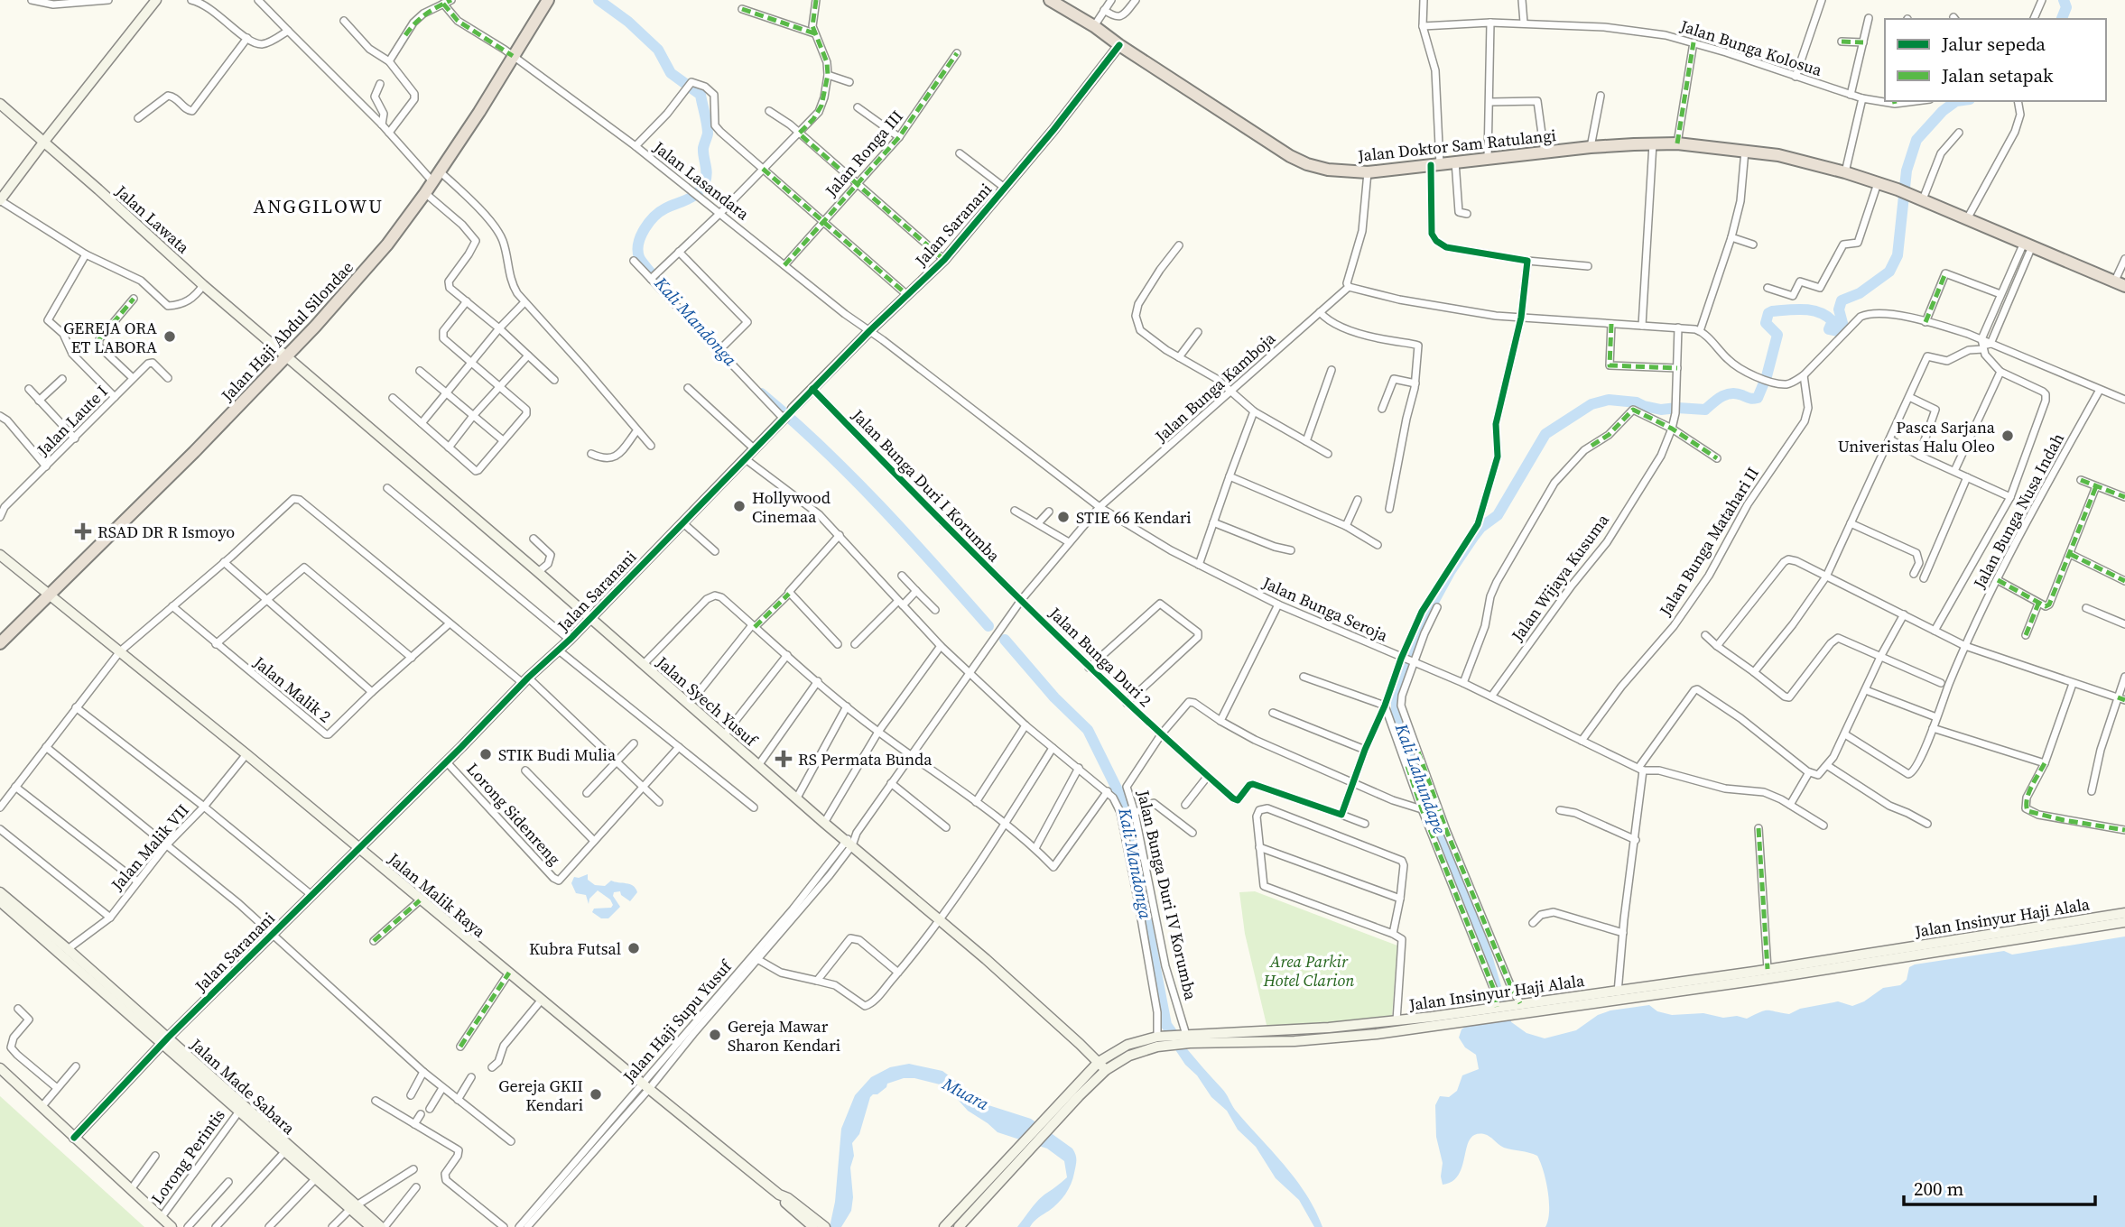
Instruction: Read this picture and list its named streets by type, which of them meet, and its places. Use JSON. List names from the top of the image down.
{
  "streets": {
    "highway": ["Jalan Doktor Sam Ratulangi", "Jalan Haji Abdul Silondae"],
    "street": [
      "Jalan Bunga Kolosua",
      "Jalan Ronga III",
      "Jalan Lasandara",
      "Jalan Lawata",
      "Jalan Saranani",
      "Jalan Bunga Kamboja",
      "Jalan Laute I",
      "Jalan Bunga Duri I Korumba",
      "Jalan Bunga Nusa Indah",
      "Jalan Bunga Matahari II",
      "Jalan Wijaya Kusuma",
      "Jalan Bunga Seroja",
      "Jalan Bunga Duri 2",
      "Jalan Malik 2",
      "Jalan Syech Yusuf",
      "Lorong Sidenreng",
      "Jalan Malik VII",
      "Jalan Malik Raya",
      "Jalan Bunga Duri IV Korumba",
      "Jalan Insinyur Haji Alala",
      "Jalan Haji Supu Yusuf",
      "Jalan Made Sabara",
      "Lorong Perintis"
    ]
  },
  "crossings": [
    ["Jalan Doktor Sam Ratulangi", "Jalan Saranani"],
    ["Jalan Ronga III", "Jalan Lasandara"],
    ["Jalan Lasandara", "Jalan Saranani"],
    ["Jalan Lasandara", "Jalan Haji Abdul Silondae"],
    ["Jalan Lasandara", "Jalan Bunga Seroja"],
    ["Jalan Lawata", "Jalan Haji Abdul Silondae"],
    ["Jalan Lawata", "Jalan Syech Yusuf"],
    ["Jalan Saranani", "Jalan Bunga Duri I Korumba"],
    ["Jalan Saranani", "Jalan Bunga Seroja"],
    ["Jalan Saranani", "Jalan Syech Yusuf"],
    ["Jalan Saranani", "Lorong Sidenreng"],
    ["Jalan Saranani", "Jalan Malik Raya"],
    ["Jalan Saranani", "Jalan Made Sabara"],
    ["Jalan Haji Abdul Silondae", "Jalan Syech Yusuf"],
    ["Jalan Haji Abdul Silondae", "Jalan Malik Raya"],
    ["Jalan Bunga Kamboja", "Jalan Bunga Seroja"],
    ["Jalan Bunga Kamboja", "Jalan Haji Supu Yusuf"],
    ["Jalan Bunga Duri I Korumba", "Jalan Bunga Duri 2"],
    ["Jalan Bunga Duri I Korumba", "Jalan Haji Supu Yusuf"],
    ["Jalan Bunga Matahari II", "Jalan Bunga Seroja"],
    ["Jalan Wijaya Kusuma", "Jalan Bunga Seroja"],
    ["Jalan Bunga Seroja", "Jalan Haji Supu Yusuf"],
    ["Jalan Bunga Duri 2", "Jalan Bunga Duri IV Korumba"],
    ["Jalan Bunga Duri 2", "Jalan Haji Supu Yusuf"],
    ["Jalan Syech Yusuf", "Jalan Insinyur Haji Alala"],
    ["Jalan Syech Yusuf", "Jalan Haji Supu Yusuf"],
    ["Jalan Malik VII", "Jalan Malik Raya"],
    ["Jalan Malik VII", "Jalan Made Sabara"],
    ["Jalan Malik Raya", "Jalan Haji Supu Yusuf"],
    ["Jalan Bunga Duri IV Korumba", "Jalan Insinyur Haji Alala"],
    ["Jalan Made Sabara", "Lorong Perintis"]
  ],
  "districts": ["ANGGILOWU"],
  "water": ["Kali Mandonga", "Kali Lahundape", "Muara"],
  "parks": ["Area Parkir Hotel Clarion"],
  "places": {
    "other": [
      "GEREJA ORA ET LABORA",
      "Pasca Sarjana Univeristas Halu Oleo",
      "Hollywood Cinemaa",
      "STIE 66 Kendari",
      "STIK Budi Mulia",
      "Kubra Futsal",
      "Gereja Mawar Sharon Kendari",
      "Gereja GKII Kendari"
    ],
    "health": ["RSAD DR R Ismoyo", "RS Permata Bunda"]
  },
  "legend": ["Jalur sepeda", "Jalan setapak"],
  "scale_bar": "200 m"
}
